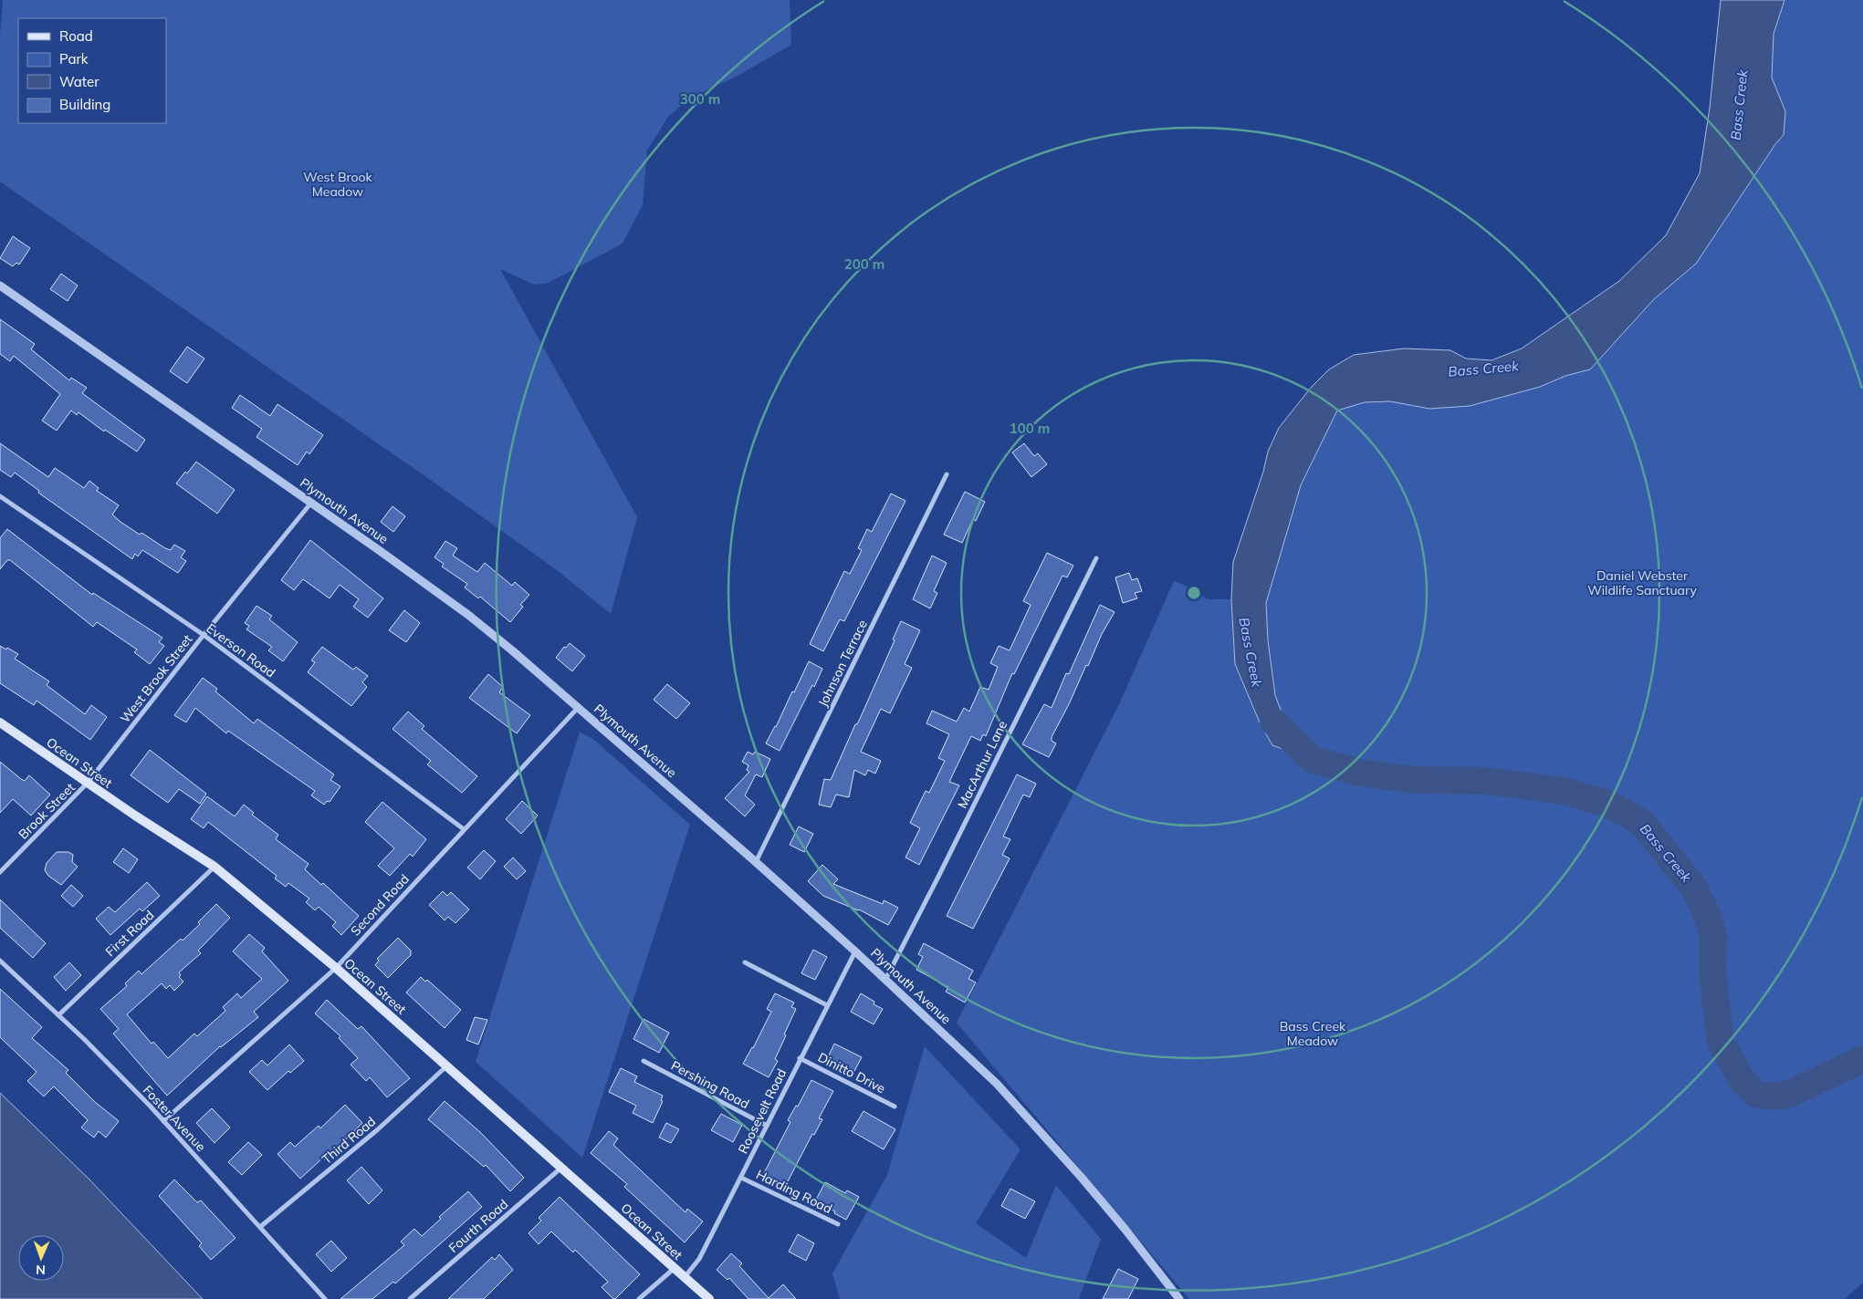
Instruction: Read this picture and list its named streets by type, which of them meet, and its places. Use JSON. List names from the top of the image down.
{
  "streets": {
    "main road": ["Ocean Street"],
    "street": [
      "Plymouth Avenue",
      "Everson Road",
      "Johnson Terrace",
      "West Brook Street",
      "MacArthur Lane",
      "Brook Street",
      "Second Road",
      "First Road",
      "Dinitto Drive",
      "Pershing Road",
      "Roosevelt Road",
      "Foster Avenue",
      "Third Road",
      "Harding Road",
      "Fourth Road"
    ]
  },
  "crossings": [
    ["Plymouth Avenue", "Johnson Terrace"],
    ["Plymouth Avenue", "West Brook Street"],
    ["Plymouth Avenue", "MacArthur Lane"],
    ["Plymouth Avenue", "Second Road"],
    ["Plymouth Avenue", "Roosevelt Road"],
    ["Everson Road", "West Brook Street"],
    ["Everson Road", "Second Road"],
    ["West Brook Street", "Ocean Street"],
    ["West Brook Street", "Brook Street"],
    ["Ocean Street", "Brook Street"],
    ["Ocean Street", "Second Road"],
    ["Ocean Street", "First Road"],
    ["Ocean Street", "Roosevelt Road"],
    ["Ocean Street", "Third Road"],
    ["Ocean Street", "Fourth Road"],
    ["Second Road", "Foster Avenue"],
    ["First Road", "Foster Avenue"],
    ["Dinitto Drive", "Roosevelt Road"],
    ["Pershing Road", "Roosevelt Road"],
    ["Roosevelt Road", "Harding Road"],
    ["Foster Avenue", "Third Road"]
  ],
  "water": ["Bass Creek"],
  "parks": ["West Brook Meadow", "Daniel Webster Wildlife Sanctuary", "Bass Creek Meadow"],
  "legend": [
    "Road",
    "Park",
    "Water",
    "Building"
  ],
  "north": "bottom",
  "rings": ["300 m", "200 m", "100 m"]
}
